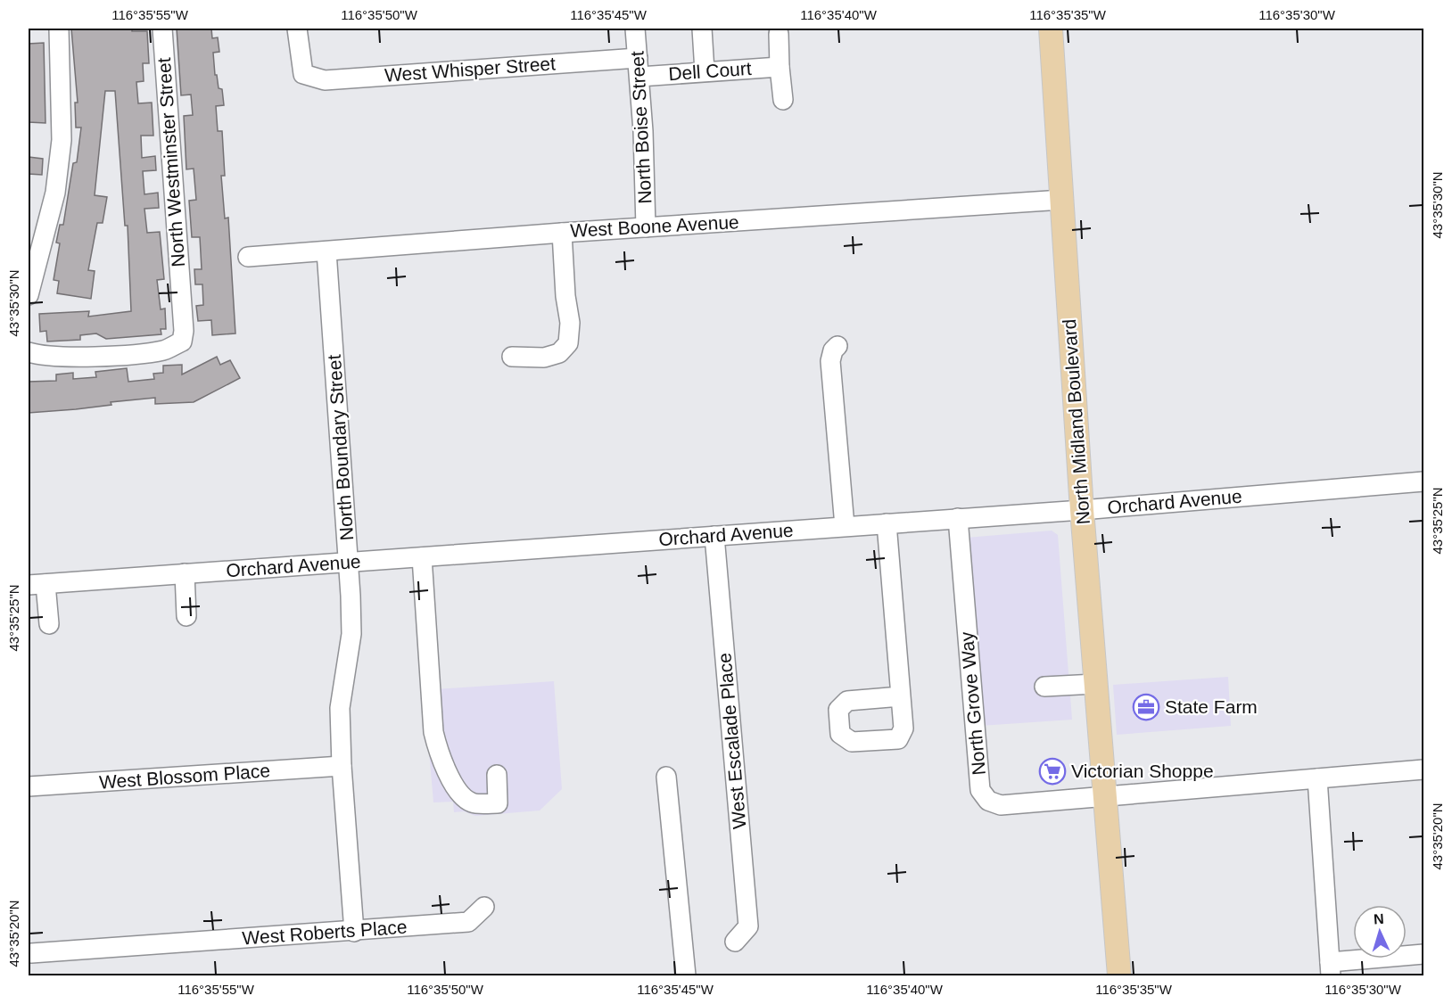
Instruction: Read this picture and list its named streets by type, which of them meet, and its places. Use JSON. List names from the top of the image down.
{
  "streets": {
    "main road": ["North Midland Boulevard"],
    "street": [
      "West Whisper Street",
      "Dell Court",
      "North Boise Street",
      "North Westminster Street",
      "West Boone Avenue",
      "North Boundary Street",
      "Orchard Avenue",
      "North Grove Way",
      "West Escalade Place",
      "West Blossom Place",
      "West Roberts Place"
    ]
  },
  "crossings": [
    ["West Whisper Street", "Dell Court"],
    ["West Whisper Street", "North Boise Street"],
    ["Dell Court", "North Boise Street"],
    ["North Boise Street", "West Boone Avenue"],
    ["West Boone Avenue", "North Midland Boulevard"],
    ["West Boone Avenue", "North Boundary Street"],
    ["North Midland Boulevard", "Orchard Avenue"],
    ["North Midland Boulevard", "North Grove Way"],
    ["North Boundary Street", "Orchard Avenue"],
    ["North Boundary Street", "West Blossom Place"],
    ["North Boundary Street", "West Roberts Place"],
    ["Orchard Avenue", "North Grove Way"],
    ["Orchard Avenue", "West Escalade Place"]
  ],
  "places": {
    "office": ["State Farm"],
    "supermarket": ["Victorian Shoppe"]
  },
  "north": "top",
  "coordinates": [
    "116°35'55\"W",
    "116°35'50\"W",
    "116°35'45\"W",
    "116°35'40\"W",
    "116°35'35\"W",
    "116°35'30\"W",
    "43°35'30\"N",
    "43°35'25\"N",
    "43°35'20\"N"
  ]
}
